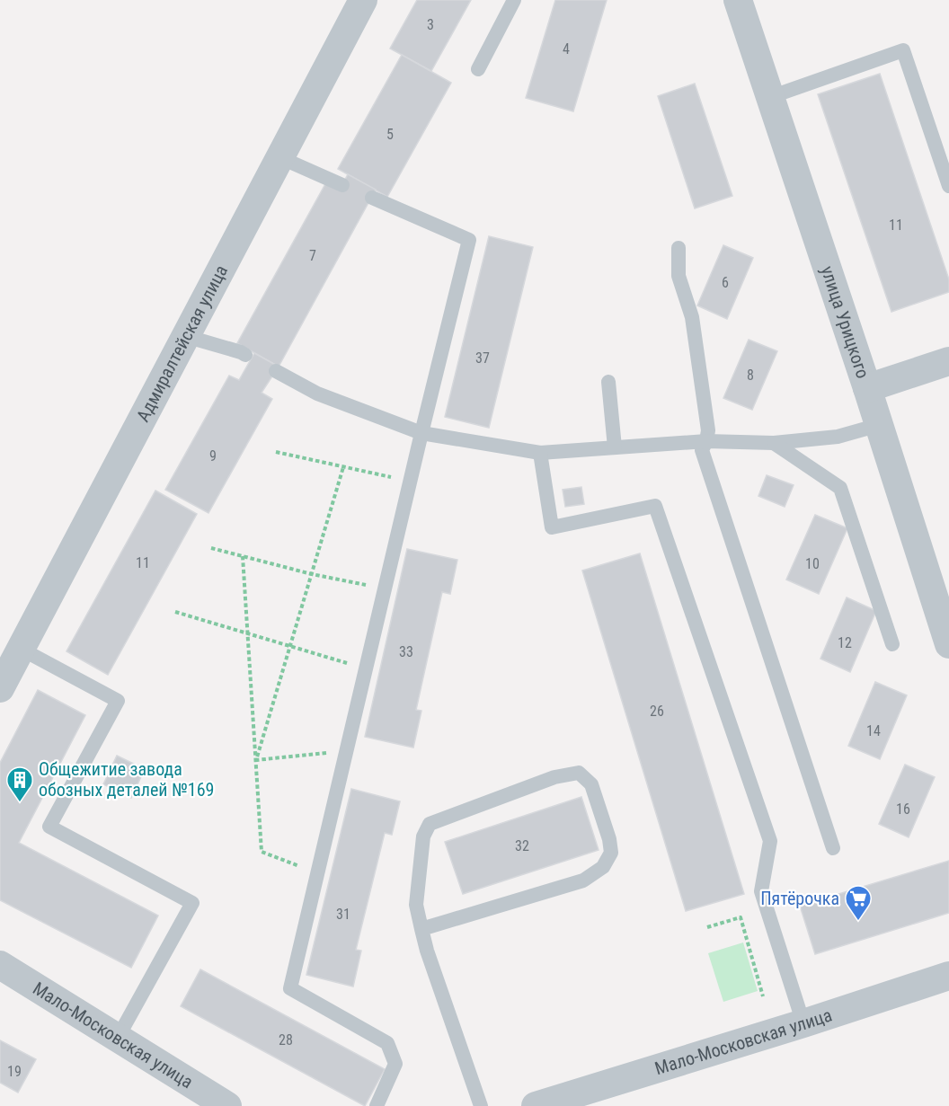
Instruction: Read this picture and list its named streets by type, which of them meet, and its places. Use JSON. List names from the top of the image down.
{
  "streets": {
    "street": ["улица Урицкого", "Адмиралтейская улица", "Мало-Московская улица"]
  },
  "places": {
    "building": ["Общежитие завода обозных деталей №169"],
    "supermarket": ["Пятёрочка"]
  },
  "house_numbers": [
    "3",
    "4",
    "5",
    "11",
    "7",
    "6",
    "37",
    "8",
    "9",
    "11",
    "10",
    "12",
    "33",
    "26",
    "14",
    "16",
    "32",
    "31",
    "28",
    "19"
  ]
}
